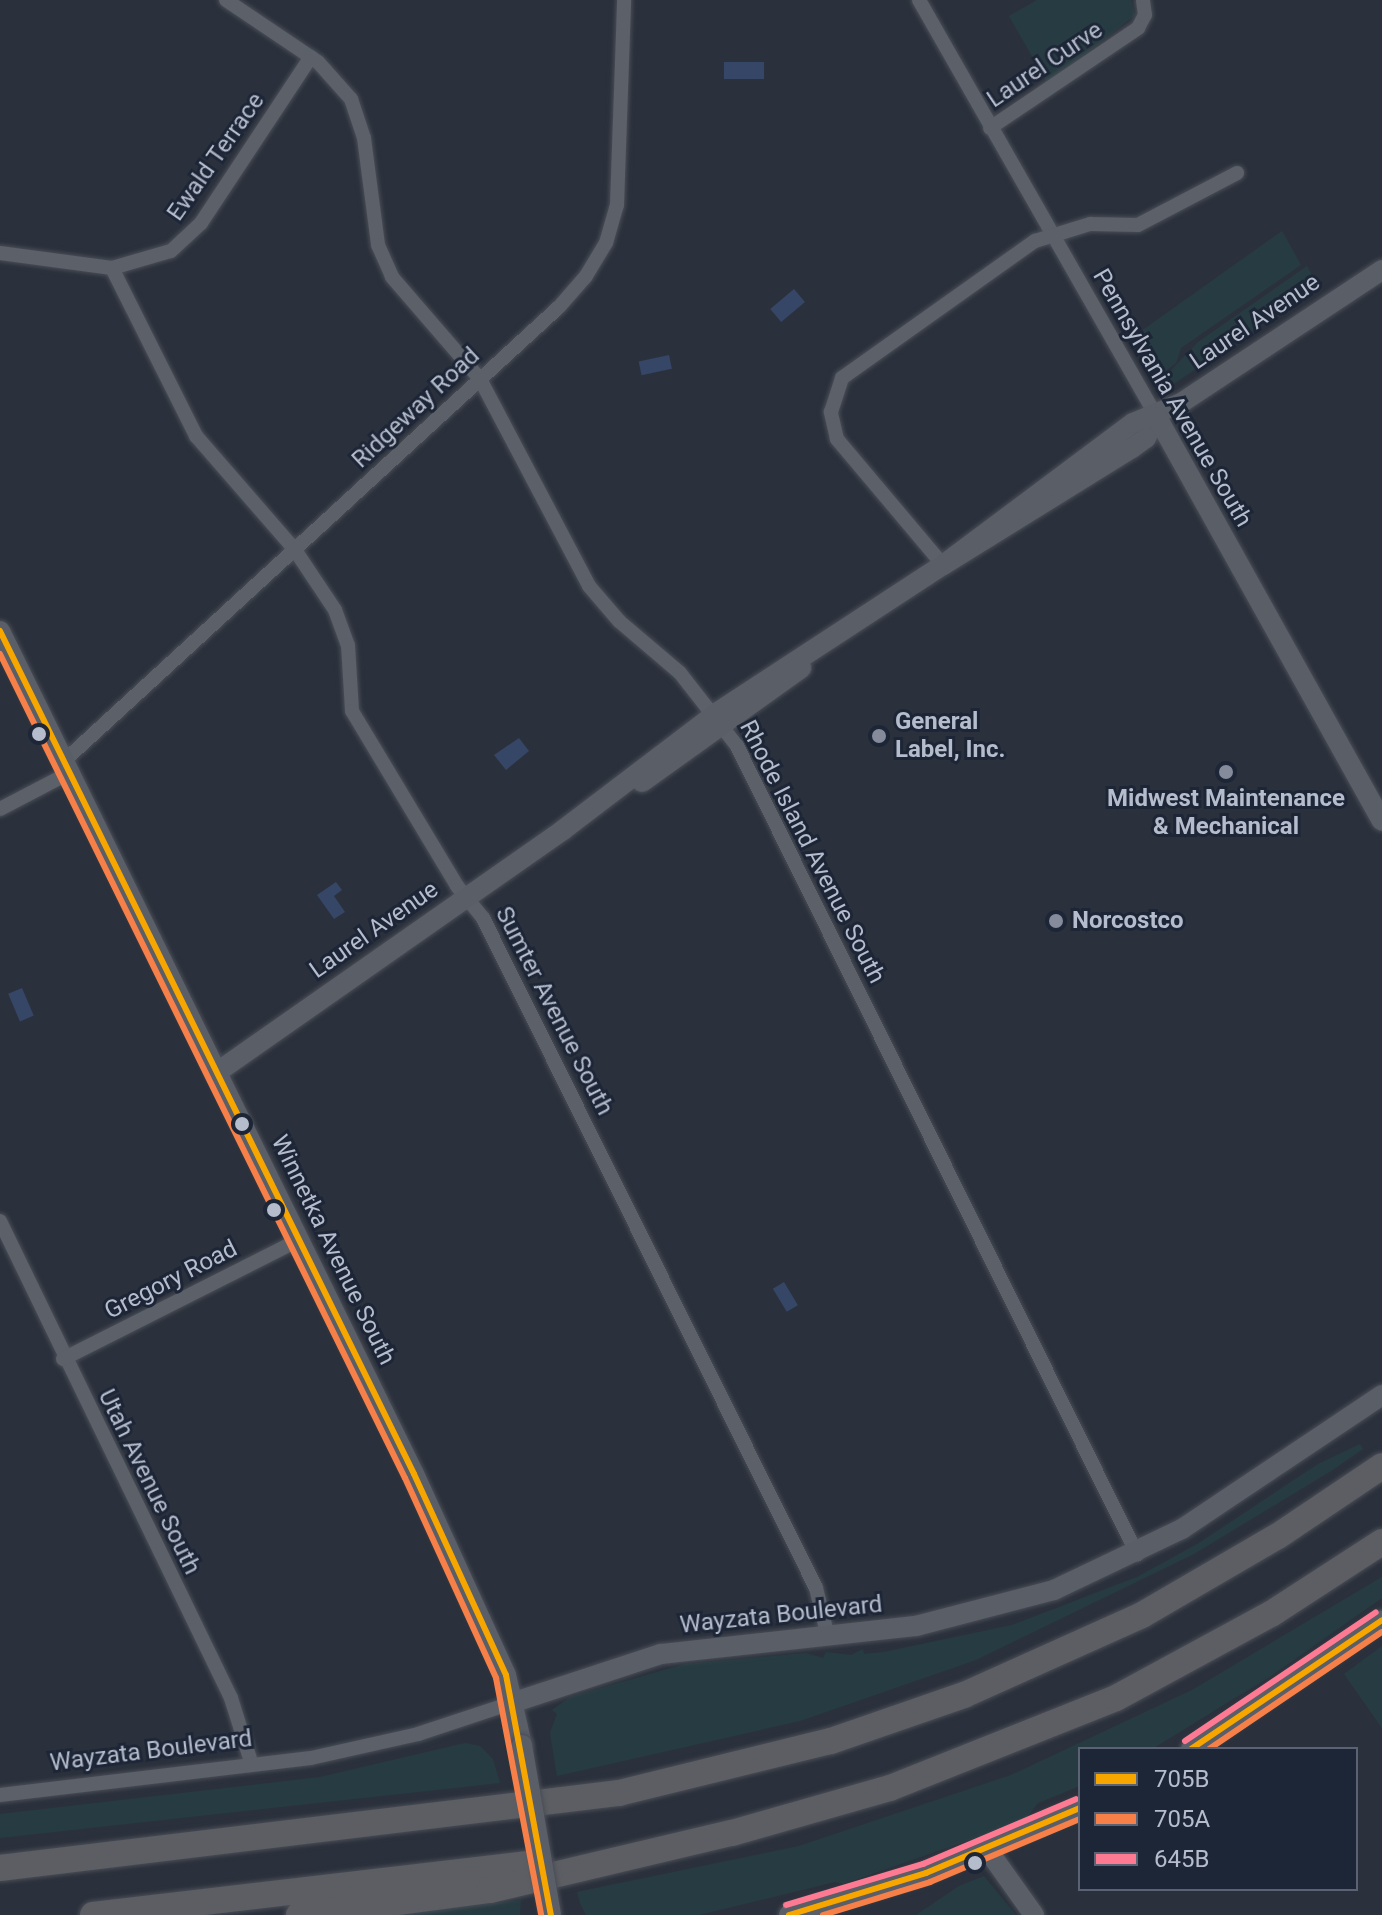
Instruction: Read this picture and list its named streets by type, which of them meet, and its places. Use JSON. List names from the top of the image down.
{
  "streets": {
    "street": [
      "Laurel Curve",
      "Ewald Terrace",
      "Laurel Avenue",
      "Pennsylvania Avenue South",
      "Ridgeway Road",
      "Rhode Island Avenue South",
      "Sumter Avenue South",
      "Winnetka Avenue South",
      "Gregory Road",
      "Utah Avenue South",
      "Wayzata Boulevard"
    ]
  },
  "crossings": [
    ["Laurel Curve", "Pennsylvania Avenue South"],
    ["Ewald Terrace", "Rhode Island Avenue South"],
    ["Ewald Terrace", "Sumter Avenue South"],
    ["Laurel Avenue", "Pennsylvania Avenue South"],
    ["Laurel Avenue", "Rhode Island Avenue South"],
    ["Laurel Avenue", "Sumter Avenue South"],
    ["Laurel Avenue", "Winnetka Avenue South"],
    ["Ridgeway Road", "Rhode Island Avenue South"],
    ["Ridgeway Road", "Sumter Avenue South"],
    ["Ridgeway Road", "Winnetka Avenue South"],
    ["Rhode Island Avenue South", "Wayzata Boulevard"],
    ["Sumter Avenue South", "Wayzata Boulevard"],
    ["Winnetka Avenue South", "Gregory Road"],
    ["Winnetka Avenue South", "Wayzata Boulevard"],
    ["Gregory Road", "Utah Avenue South"],
    ["Utah Avenue South", "Wayzata Boulevard"]
  ],
  "places": ["General Label, Inc.", "Midwest Maintenance & Mechanical", "Norcostco"],
  "lines": ["transit line 705B", "transit line 705A", "transit line 645B"],
  "legend": ["705B", "705A", "645B"]
}
